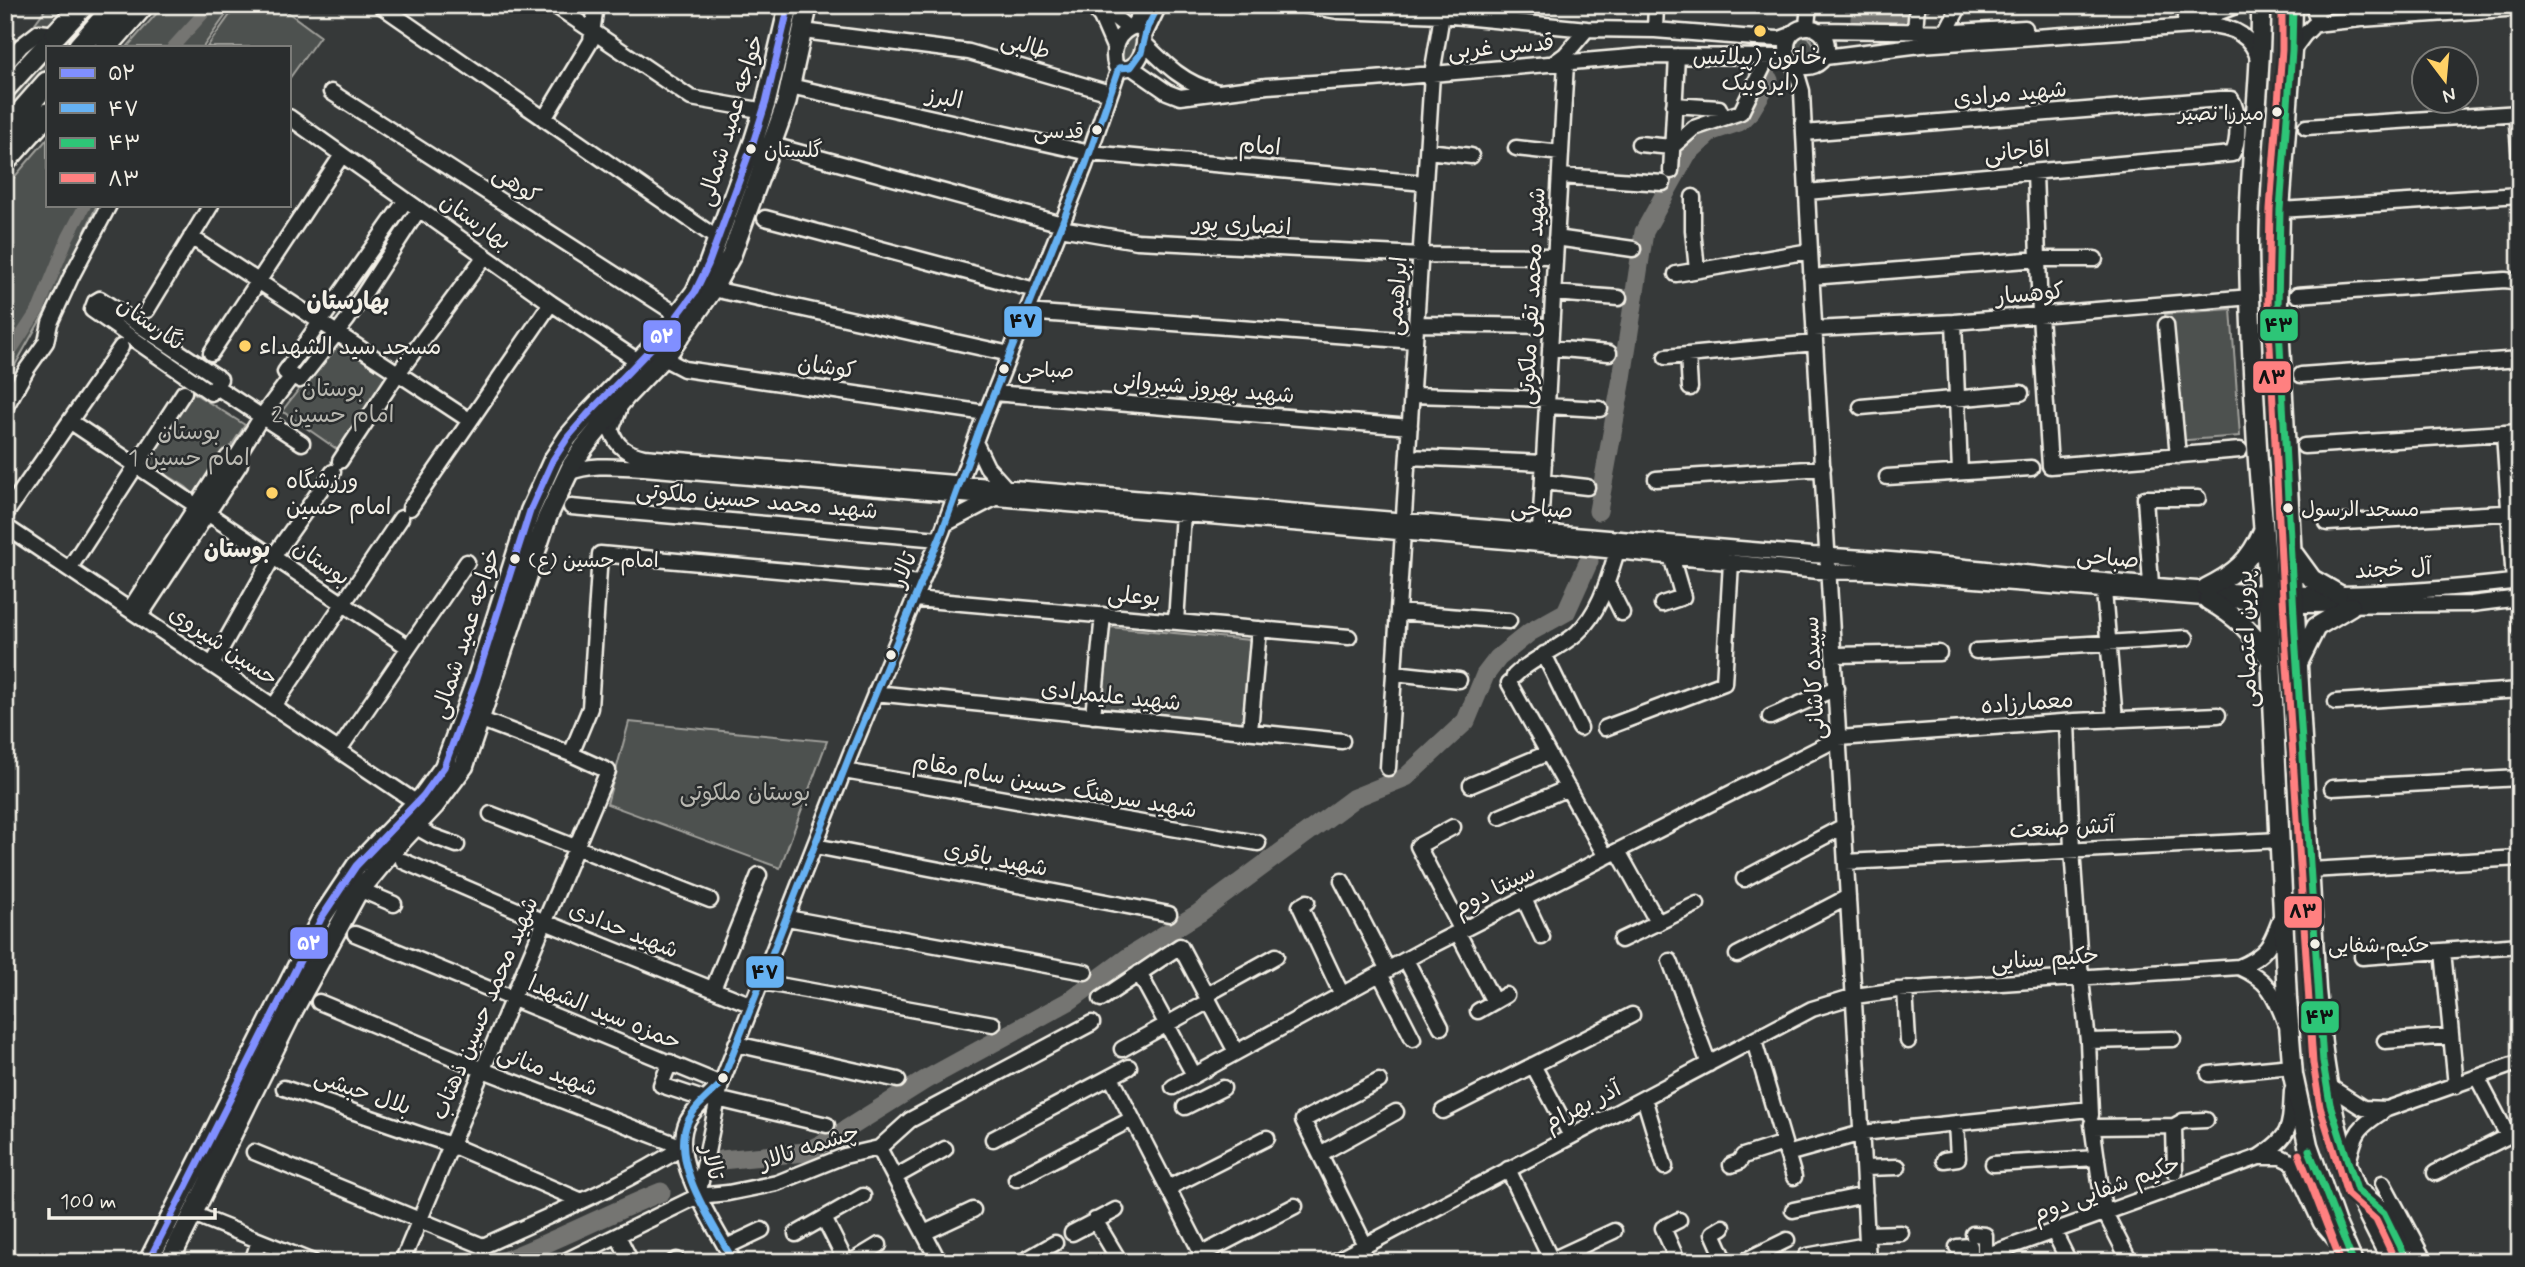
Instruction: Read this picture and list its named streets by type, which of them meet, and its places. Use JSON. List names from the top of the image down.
{
  "streets": {
    "main road": ["خواجه عمید شمالی", "پروین اعتصامی"],
    "street": [
      "طالبی",
      "قدسی غربی",
      "شهید مرادی",
      "البرز",
      "امام",
      "اقاجانی",
      "کوهی",
      "بهارستان",
      "انصاری پور",
      "کوهسار",
      "ابراهیمی",
      "شهید محمد تقی ملکوتی",
      "نگارستان",
      "کوشان",
      "شهید بهروز شیروانی",
      "شهید محمد حسین ملکوتی",
      "صباحی",
      "بوستان",
      "آل خجند",
      "تالار",
      "بوعلی",
      "حسین شیروی",
      "سپیده کاشانی",
      "شهید علیمرادی",
      "معمارزاده",
      "شهید سرهنگ حسین سام مقام",
      "آتش صنعت",
      "شهید باقری",
      "سپنتا دوم",
      "شهید حدادی",
      "حکیم سنایی",
      "شهید محمد حسین ذهتاب",
      "حمزه سید الشهدا",
      "شهید منانی",
      "بلال حبشی",
      "آذر بهرام",
      "چشمه تالار",
      "حکیم شفایی دوم"
    ]
  },
  "crossings": [
    ["طالبی", "خواجه عمید شمالی"],
    ["طالبی", "تالار"],
    ["قدسی غربی", "ابراهیمی"],
    ["قدسی غربی", "شهید محمد تقی ملکوتی"],
    ["قدسی غربی", "تالار"],
    ["قدسی غربی", "سپیده کاشانی"],
    ["شهید مرادی", "اقاجانی"],
    ["شهید مرادی", "سپیده کاشانی"],
    ["البرز", "خواجه عمید شمالی"],
    ["البرز", "امام"],
    ["البرز", "تالار"],
    ["خواجه عمید شمالی", "کوهی"],
    ["خواجه عمید شمالی", "بهارستان"],
    ["خواجه عمید شمالی", "انصاری پور"],
    ["خواجه عمید شمالی", "کوشان"],
    ["خواجه عمید شمالی", "صباحی"],
    ["خواجه عمید شمالی", "حسین شیروی"],
    ["امام", "ابراهیمی"],
    ["امام", "تالار"],
    ["اقاجانی", "سپیده کاشانی"],
    ["انصاری پور", "ابراهیمی"],
    ["انصاری پور", "شهید محمد تقی ملکوتی"],
    ["انصاری پور", "تالار"],
    ["کوهسار", "پروین اعتصامی"],
    ["کوهسار", "سپیده کاشانی"],
    ["ابراهیمی", "شهید بهروز شیروانی"],
    ["ابراهیمی", "صباحی"],
    ["شهید محمد تقی ملکوتی", "صباحی"],
    ["کوشان", "تالار"],
    ["شهید بهروز شیروانی", "تالار"],
    ["شهید محمد حسین ملکوتی", "تالار"],
    ["صباحی", "آل خجند"],
    ["صباحی", "تالار"],
    ["صباحی", "پروین اعتصامی"],
    ["صباحی", "سپیده کاشانی"],
    ["آل خجند", "پروین اعتصامی"],
    ["تالار", "بوعلی"],
    ["تالار", "شهید علیمرادی"],
    ["تالار", "شهید سرهنگ حسین سام مقام"],
    ["تالار", "شهید باقری"],
    ["تالار", "شهید حدادی"],
    ["تالار", "حمزه سید الشهدا"],
    ["تالار", "شهید منانی"],
    ["تالار", "چشمه تالار"],
    ["پروین اعتصامی", "آتش صنعت"],
    ["سپیده کاشانی", "معمارزاده"],
    ["سپیده کاشانی", "آتش صنعت"],
    ["سپیده کاشانی", "سپنتا دوم"],
    ["سپیده کاشانی", "حکیم سنایی"],
    ["سپیده کاشانی", "آذر بهرام"],
    ["معمارزاده", "سپنتا دوم"],
    ["شهید حدادی", "شهید محمد حسین ذهتاب"],
    ["حکیم سنایی", "آذر بهرام"],
    ["شهید محمد حسین ذهتاب", "حمزه سید الشهدا"],
    ["شهید محمد حسین ذهتاب", "شهید منانی"],
    ["شهید محمد حسین ذهتاب", "بلال حبشی"]
  ],
  "districts": ["بهارستان", "بوستان"],
  "parks": ["بوستان امام حسین 2", "بوستان امام حسین 1", "بوستان ملکوتی"],
  "places": [
    "خاتون (پیلاتس، ایروبیک)",
    "میرزا نصیر",
    "قدسی",
    "گلستان",
    "مسجد سید الشهداء",
    "صباحی",
    "ورزشگاه امام حسین",
    "مسجد الرسول",
    "امام حسین (ع)",
    "حکیم شفایی"
  ],
  "lines": [
    "transit line ۵۲",
    "transit line ۴۷",
    "transit line ۴۳",
    "transit line ۸۳"
  ],
  "legend": [
    "۵۲",
    "۴۷",
    "۴۳",
    "۸۳"
  ],
  "scale_bar": "100 m",
  "north": "bottom"
}
